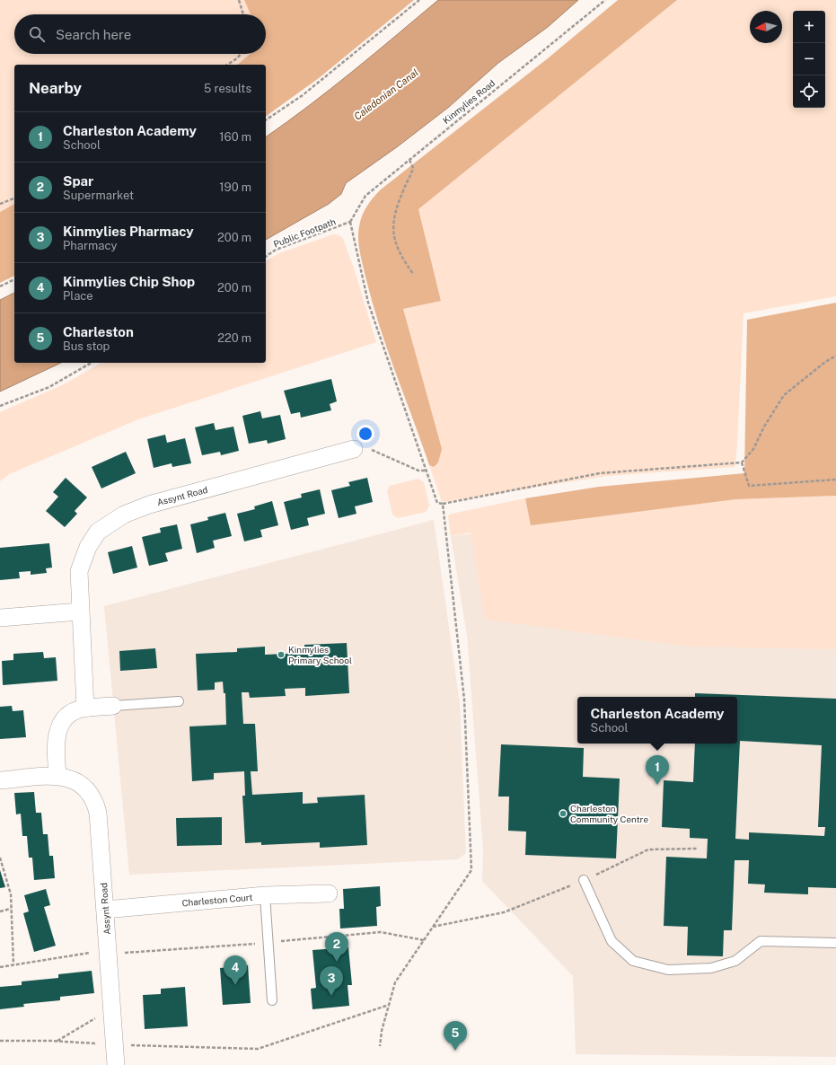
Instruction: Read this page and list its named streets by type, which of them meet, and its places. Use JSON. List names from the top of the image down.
{
  "streets": {
    "street": ["Assynt Road", "Charleston Court"],
    "path": ["Kinmylies Road", "Public Footpath"]
  },
  "crossings": [
    ["Kinmylies Road", "Public Footpath"],
    ["Assynt Road", "Charleston Court"]
  ],
  "water": ["Caledonian Canal"],
  "places": ["Kinmylies Primary School", "Charleston Community Centre"],
  "north": "left",
  "page": {
    "map_buttons": ["+", "−"],
    "search": "Search here",
    "heading": ["Nearby", "5 results"],
    "list": [
      {
        "mark": "1",
        "name": "Charleston Academy",
        "note": "School",
        "value": "160 m"
      },
      {
        "mark": "2",
        "name": "Spar",
        "note": "Supermarket",
        "value": "190 m"
      },
      {
        "mark": "3",
        "name": "Kinmylies Pharmacy",
        "note": "Pharmacy",
        "value": "200 m"
      },
      {
        "mark": "4",
        "name": "Kinmylies Chip Shop",
        "note": "Place",
        "value": "200 m"
      },
      {
        "mark": "5",
        "name": "Charleston",
        "note": "Bus stop",
        "value": "220 m"
      }
    ],
    "popup": ["Charleston Academy", "School"],
    "pins": [
      "1",
      "2",
      "4",
      "3",
      "5"
    ]
  }
}
